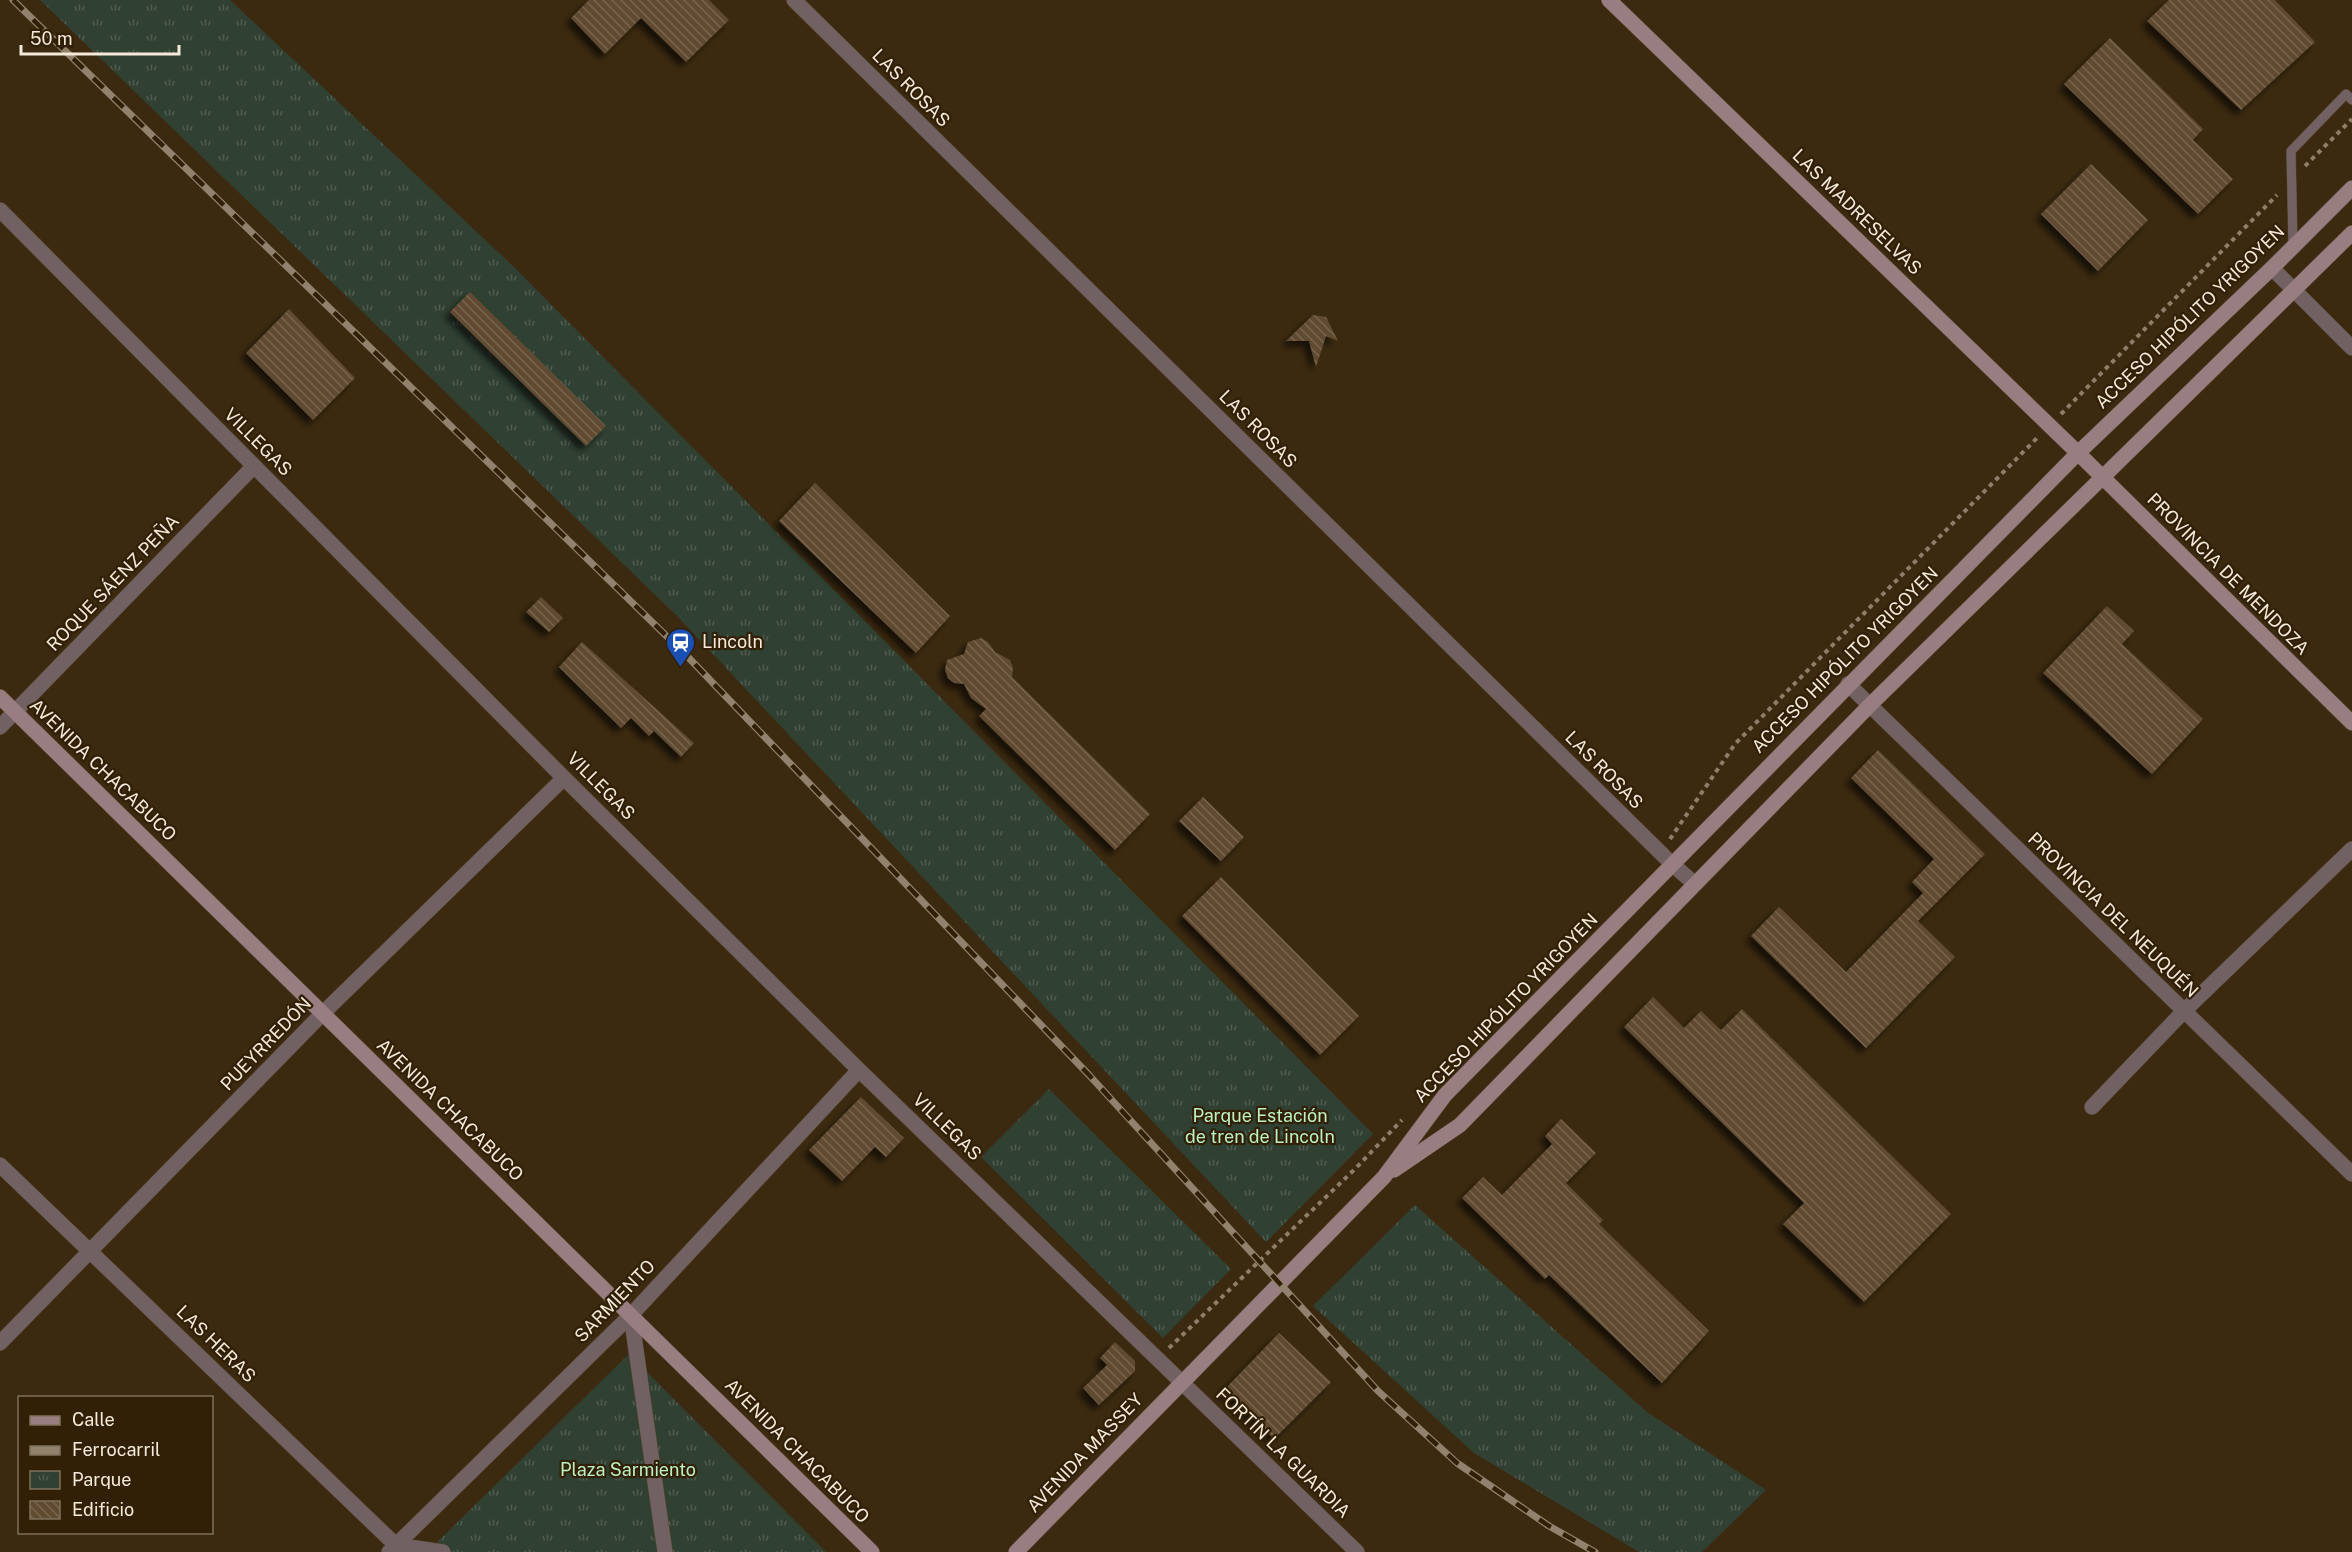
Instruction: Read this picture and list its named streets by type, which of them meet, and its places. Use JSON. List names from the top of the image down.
{
  "streets": {
    "main road": [
      "LAS MADRESELVAS",
      "ACCESO HIPÓLITO YRIGOYEN",
      "PROVINCIA DE MENDOZA",
      "AVENIDA CHACABUCO",
      "AVENIDA MASSEY"
    ],
    "street": [
      "LAS ROSAS",
      "VILLEGAS",
      "ROQUE SÁENZ PEÑA",
      "PROVINCIA DEL NEUQUÉN",
      "PUEYRREDÓN",
      "SARMIENTO",
      "LAS HERAS",
      "FORTÍN LA GUARDIA"
    ]
  },
  "crossings": [
    ["LAS ROSAS", "ACCESO HIPÓLITO YRIGOYEN"],
    ["LAS MADRESELVAS", "ACCESO HIPÓLITO YRIGOYEN"],
    ["LAS MADRESELVAS", "PROVINCIA DE MENDOZA"],
    ["ACCESO HIPÓLITO YRIGOYEN", "VILLEGAS"],
    ["ACCESO HIPÓLITO YRIGOYEN", "PROVINCIA DE MENDOZA"],
    ["ACCESO HIPÓLITO YRIGOYEN", "PROVINCIA DEL NEUQUÉN"],
    ["ACCESO HIPÓLITO YRIGOYEN", "AVENIDA MASSEY"],
    ["ACCESO HIPÓLITO YRIGOYEN", "FORTÍN LA GUARDIA"],
    ["VILLEGAS", "ROQUE SÁENZ PEÑA"],
    ["VILLEGAS", "PUEYRREDÓN"],
    ["VILLEGAS", "SARMIENTO"],
    ["VILLEGAS", "AVENIDA MASSEY"],
    ["VILLEGAS", "FORTÍN LA GUARDIA"],
    ["ROQUE SÁENZ PEÑA", "AVENIDA CHACABUCO"],
    ["AVENIDA CHACABUCO", "PUEYRREDÓN"],
    ["AVENIDA CHACABUCO", "SARMIENTO"],
    ["PUEYRREDÓN", "LAS HERAS"],
    ["SARMIENTO", "LAS HERAS"],
    ["AVENIDA MASSEY", "FORTÍN LA GUARDIA"]
  ],
  "parks": ["Parque Estación de tren de Lincoln", "Plaza Sarmiento"],
  "places": {
    "station": ["Lincoln"]
  },
  "legend": [
    "Calle",
    "Ferrocarril",
    "Parque",
    "Edificio"
  ],
  "scale_bar": "50 m"
}
